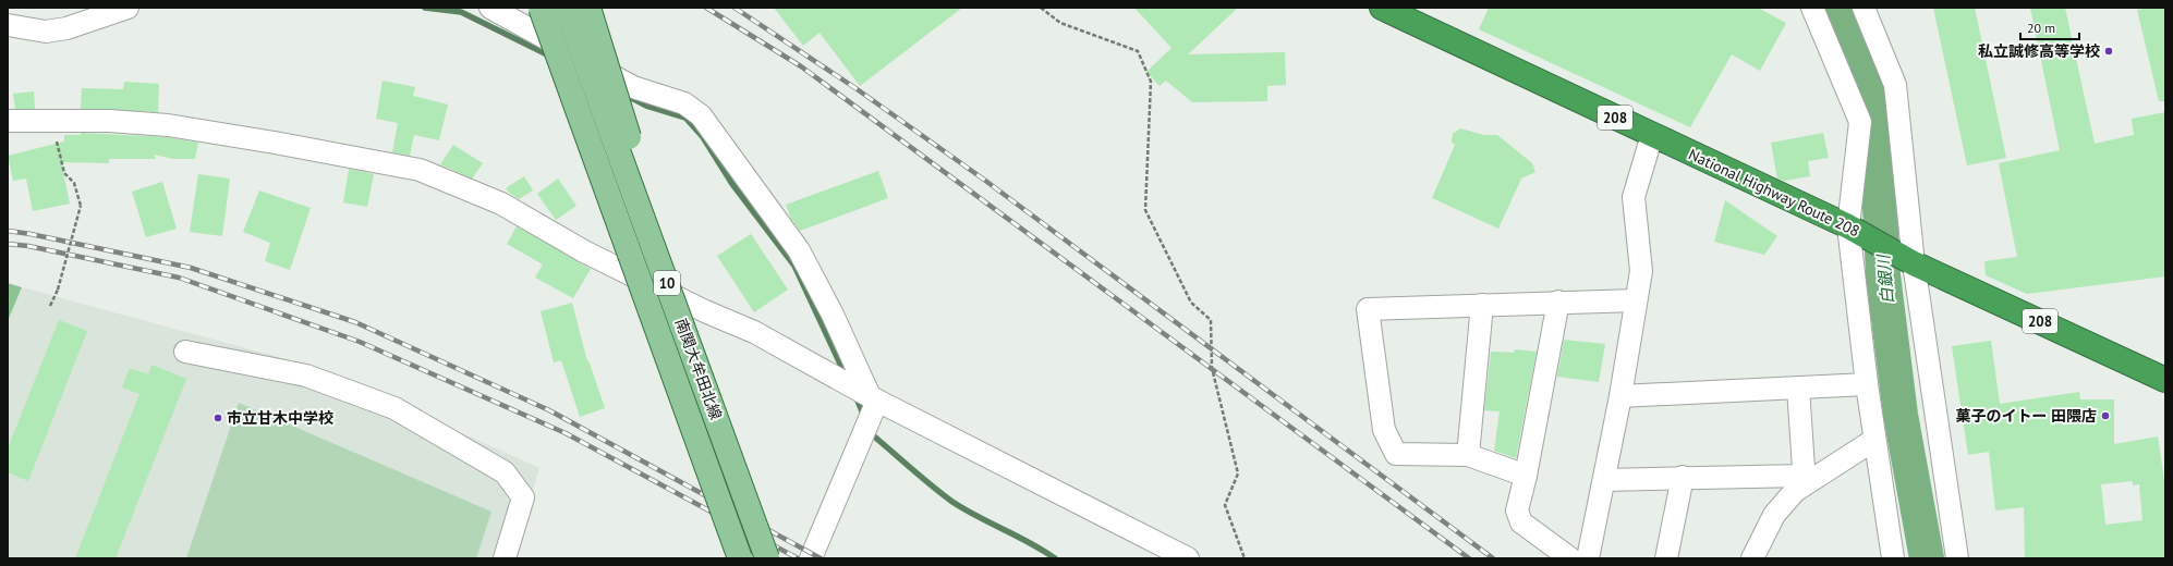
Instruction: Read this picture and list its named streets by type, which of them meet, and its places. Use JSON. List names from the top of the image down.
{
  "streets": {
    "highway": ["208", "National Highway Route 208"],
    "main road": ["10", "南関大牟田北線"]
  },
  "water": ["白銀川"],
  "places": ["私立誠修高等学校", "菓子のイトー 田隈店", "市立甘木中学校"],
  "scale_bar": "20 m"
}
